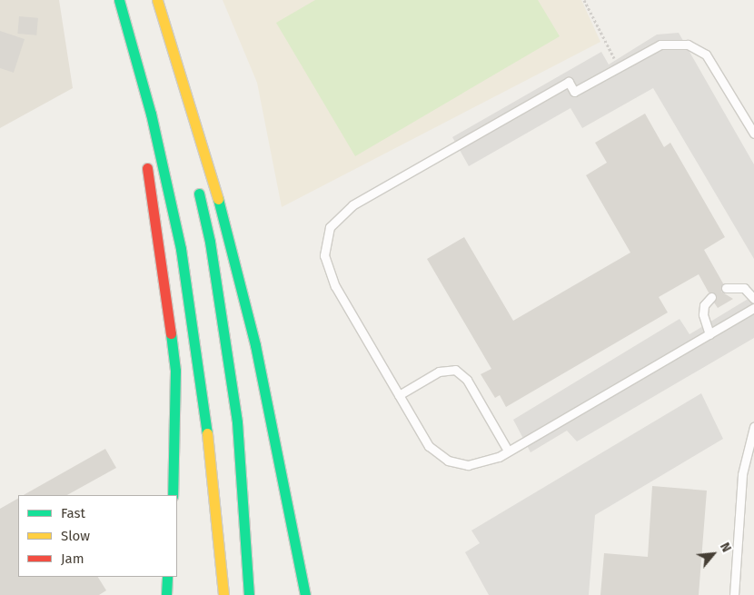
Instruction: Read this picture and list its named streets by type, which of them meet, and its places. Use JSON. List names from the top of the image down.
{
  "legend": ["Fast", "Slow", "Jam"],
  "north": "top right"
}
